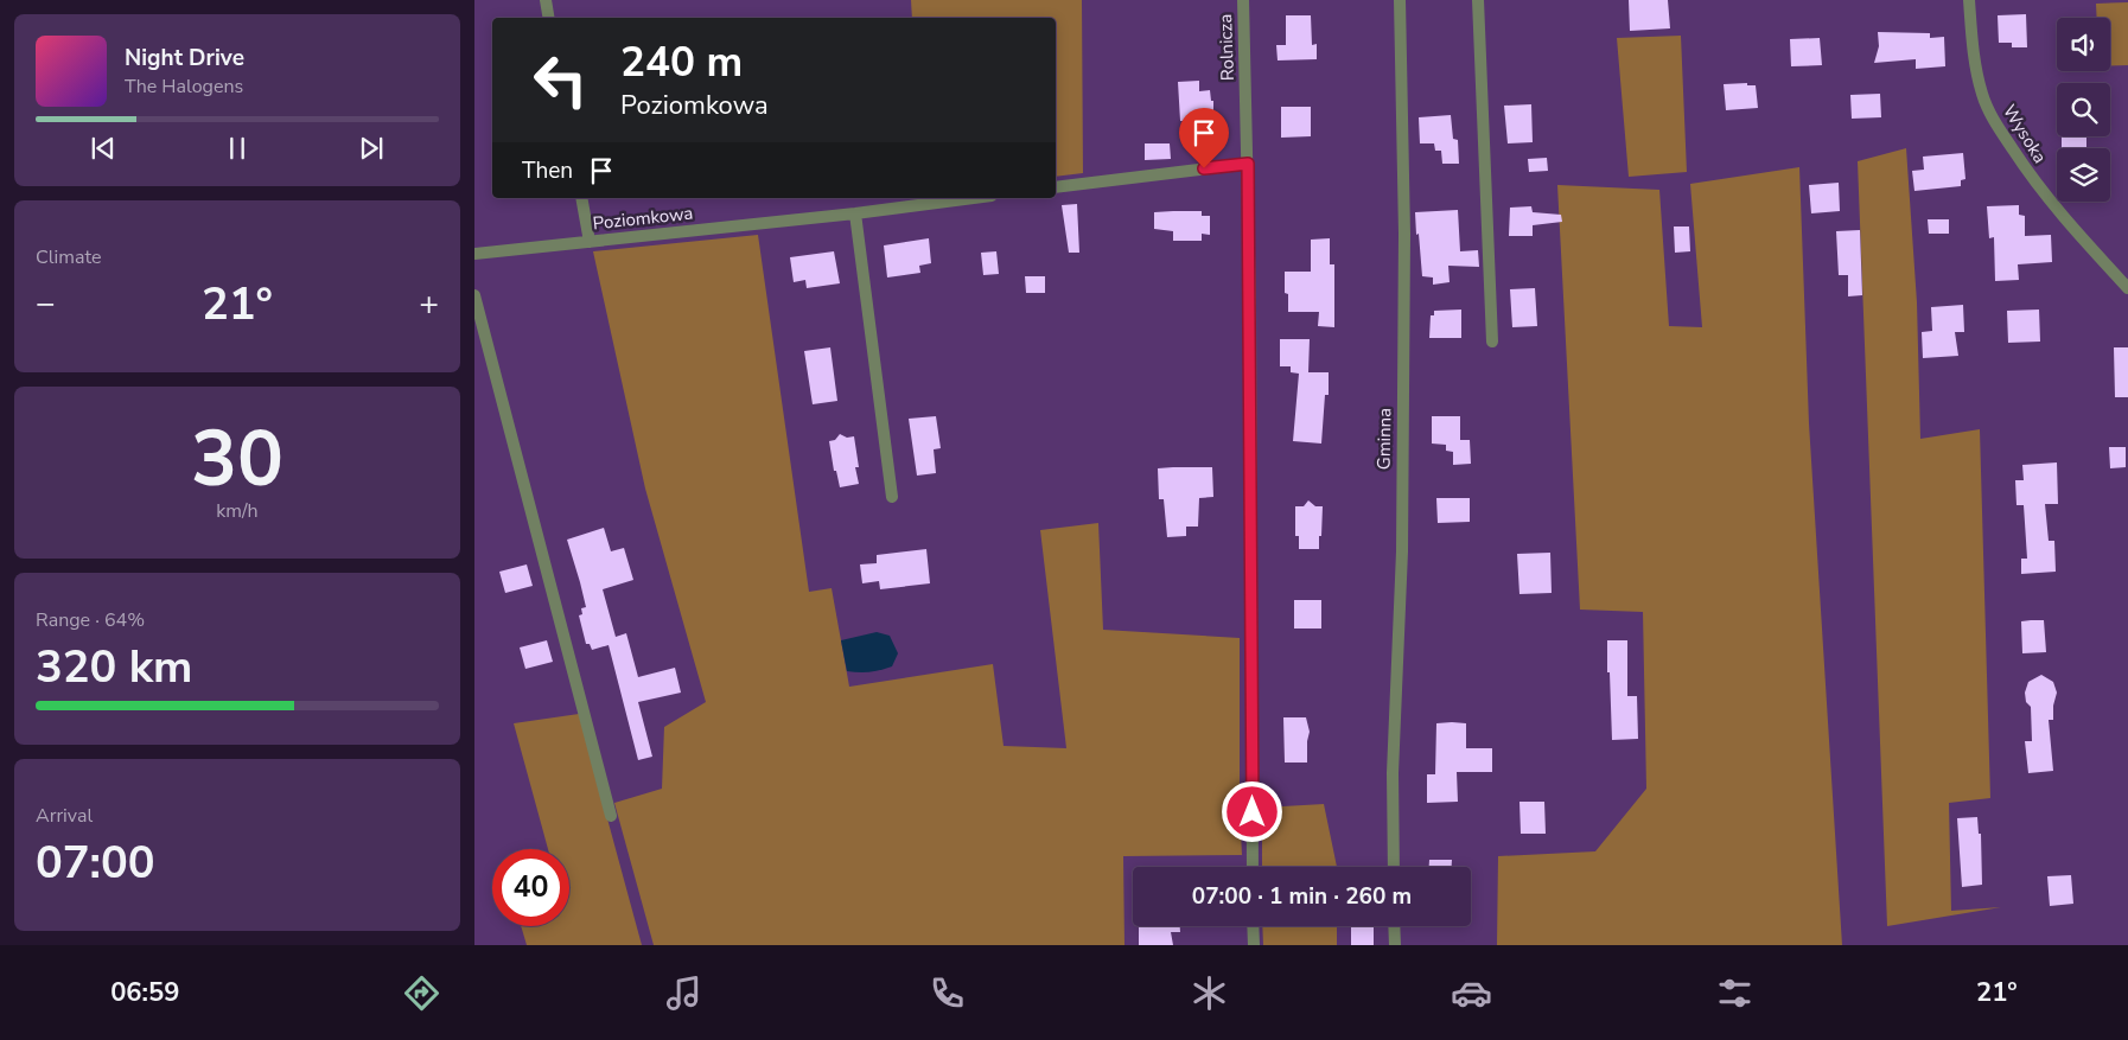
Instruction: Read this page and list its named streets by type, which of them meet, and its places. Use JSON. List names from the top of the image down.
{
  "streets": {
    "street": [
      "Rolnicza",
      "Wysoka",
      "Poziomkowa",
      "Gminna"
    ]
  },
  "page": {
    "turn": ["240 m", "Poziomkowa"],
    "song": ["Night Drive", "The Halogens"],
    "then": "Then",
    "tile": [
      "Climate",
      ["30", "km/h"],
      ["Range · 64%", "320 km"],
      ["Arrival", "07:00"]
    ],
    "heat": ["−", "21°", "+"],
    "limit": "40",
    "trip": "07:00 · 1 min · 260 m",
    "tabs": ["06:59", "21°"]
  }
}
